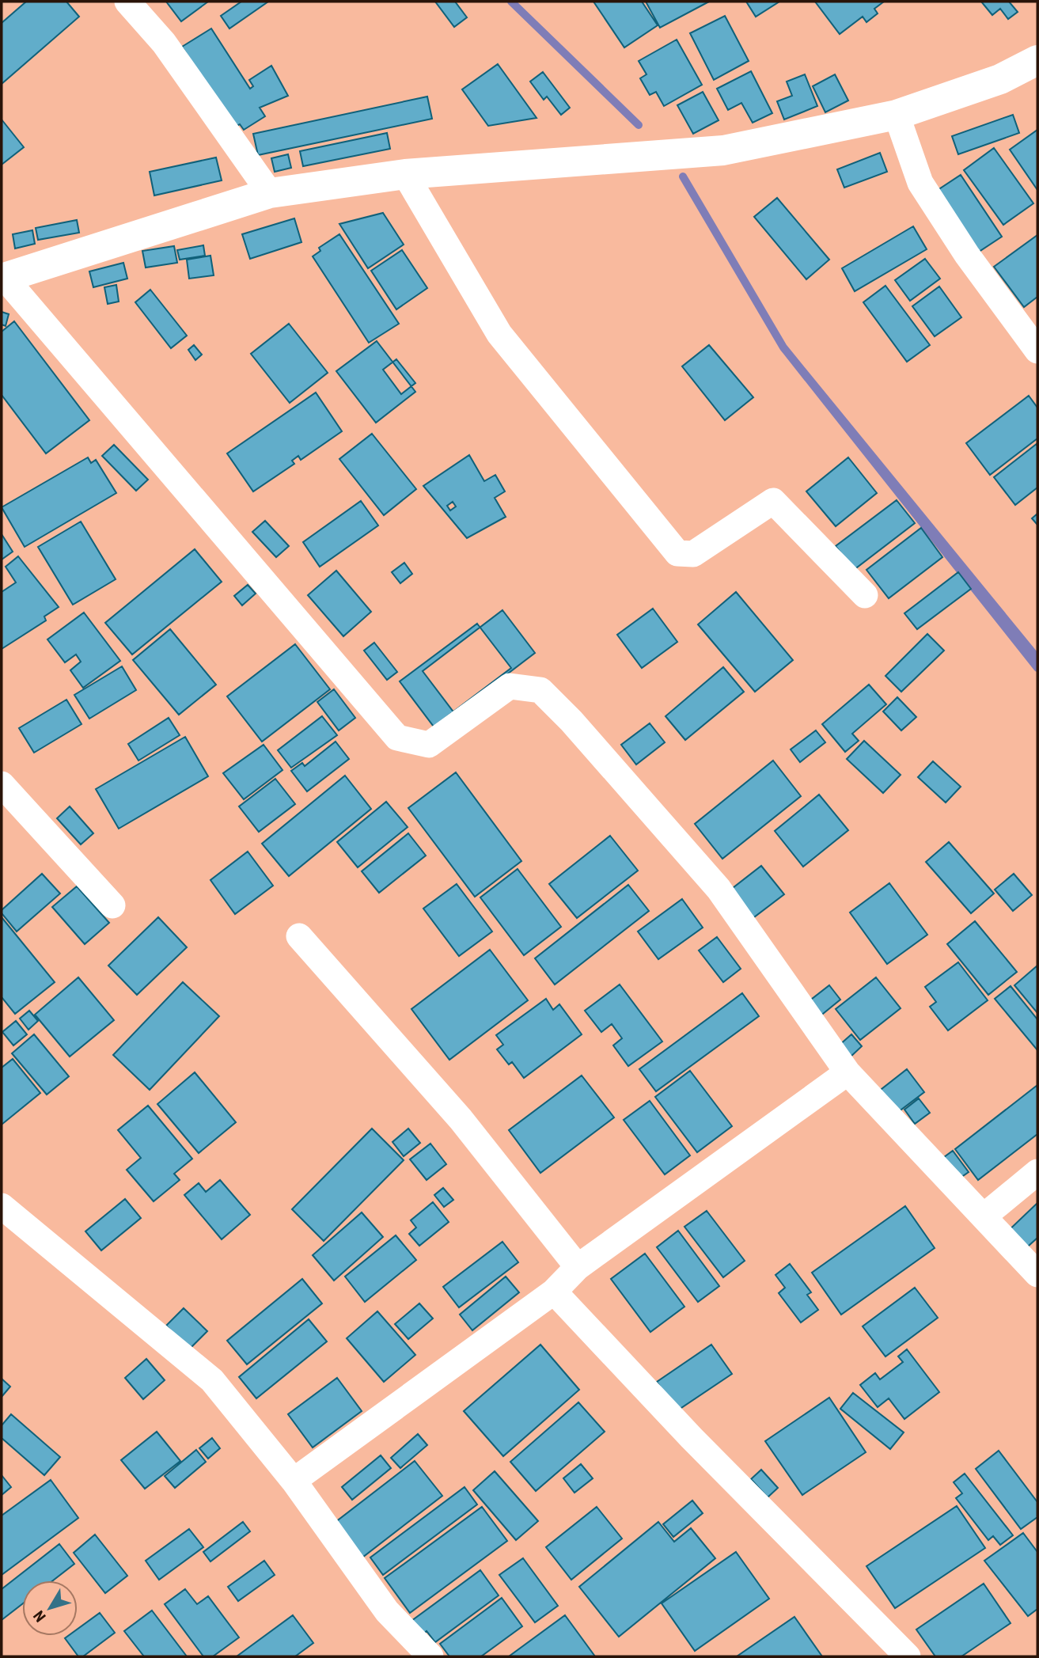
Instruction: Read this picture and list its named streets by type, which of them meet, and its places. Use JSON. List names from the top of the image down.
{
  "north": "bottom left"
}
